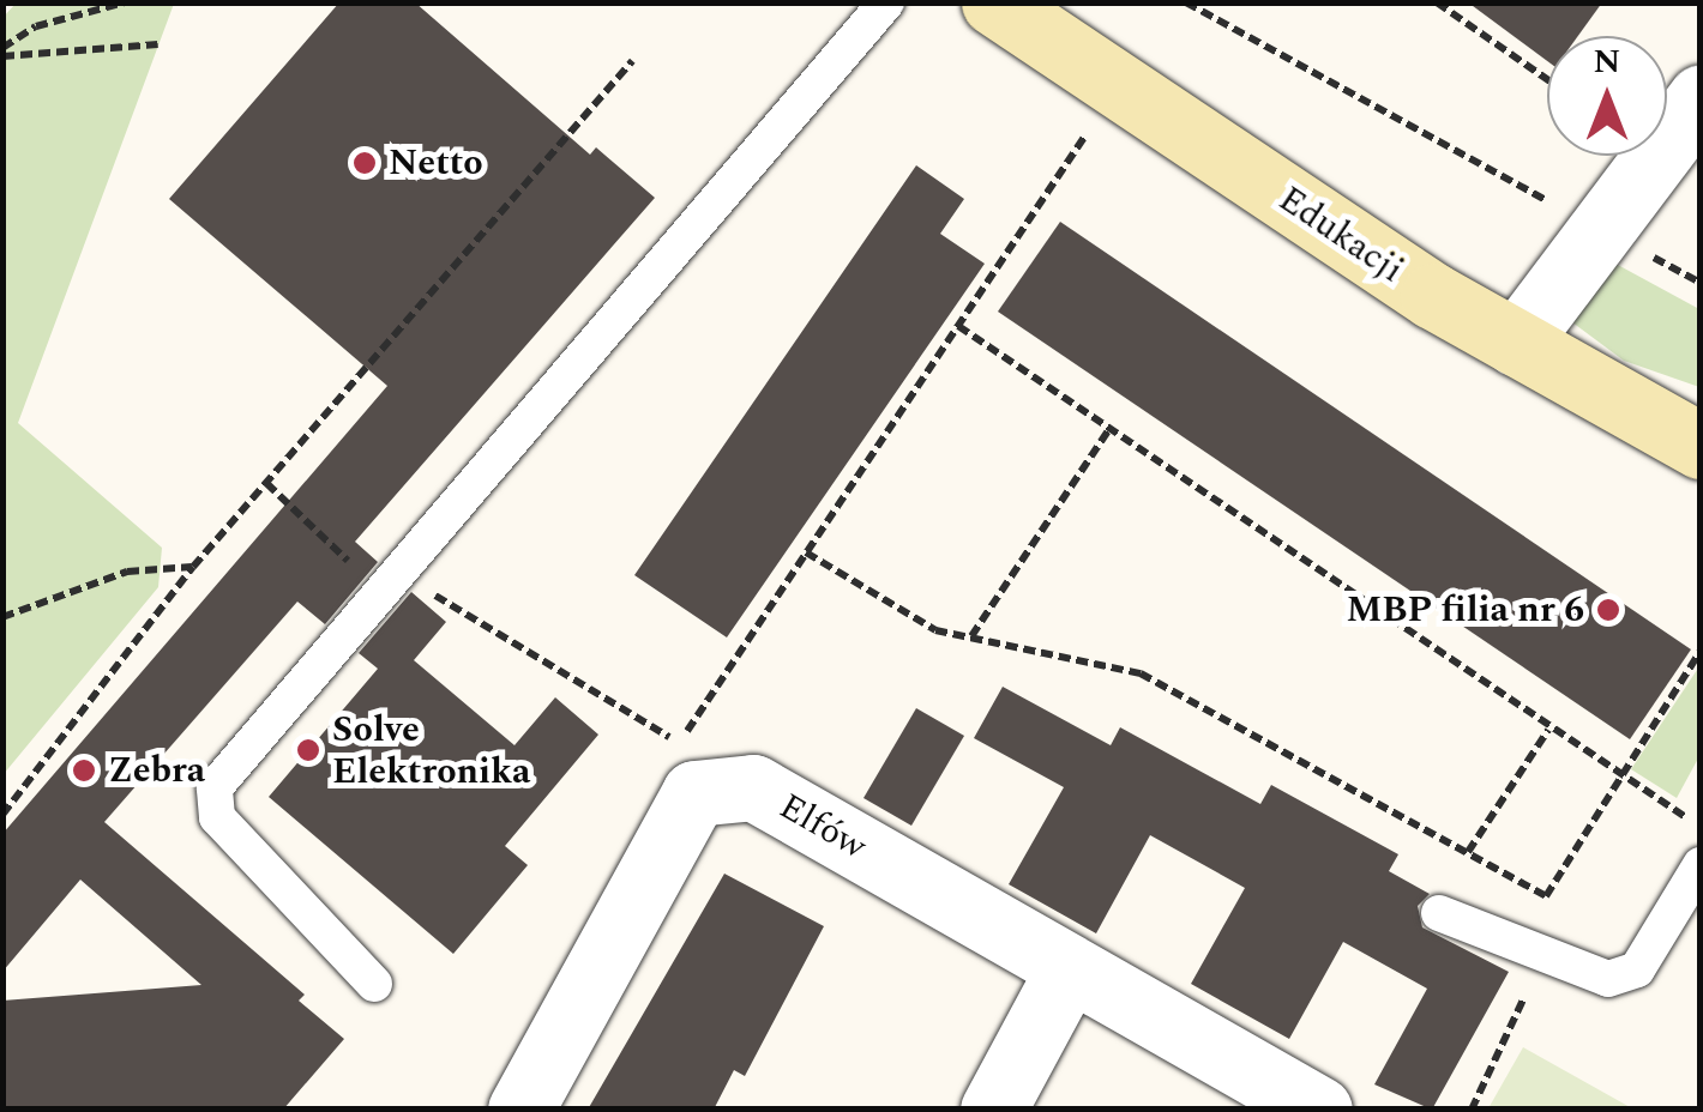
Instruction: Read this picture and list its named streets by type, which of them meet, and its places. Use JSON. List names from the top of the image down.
{
  "streets": {
    "street": ["Edukacji", "Elfów"]
  },
  "places": [
    "Netto",
    "MBP filia nr 6",
    "Solve Elektronika",
    "Zebra"
  ],
  "north": "top"
}
